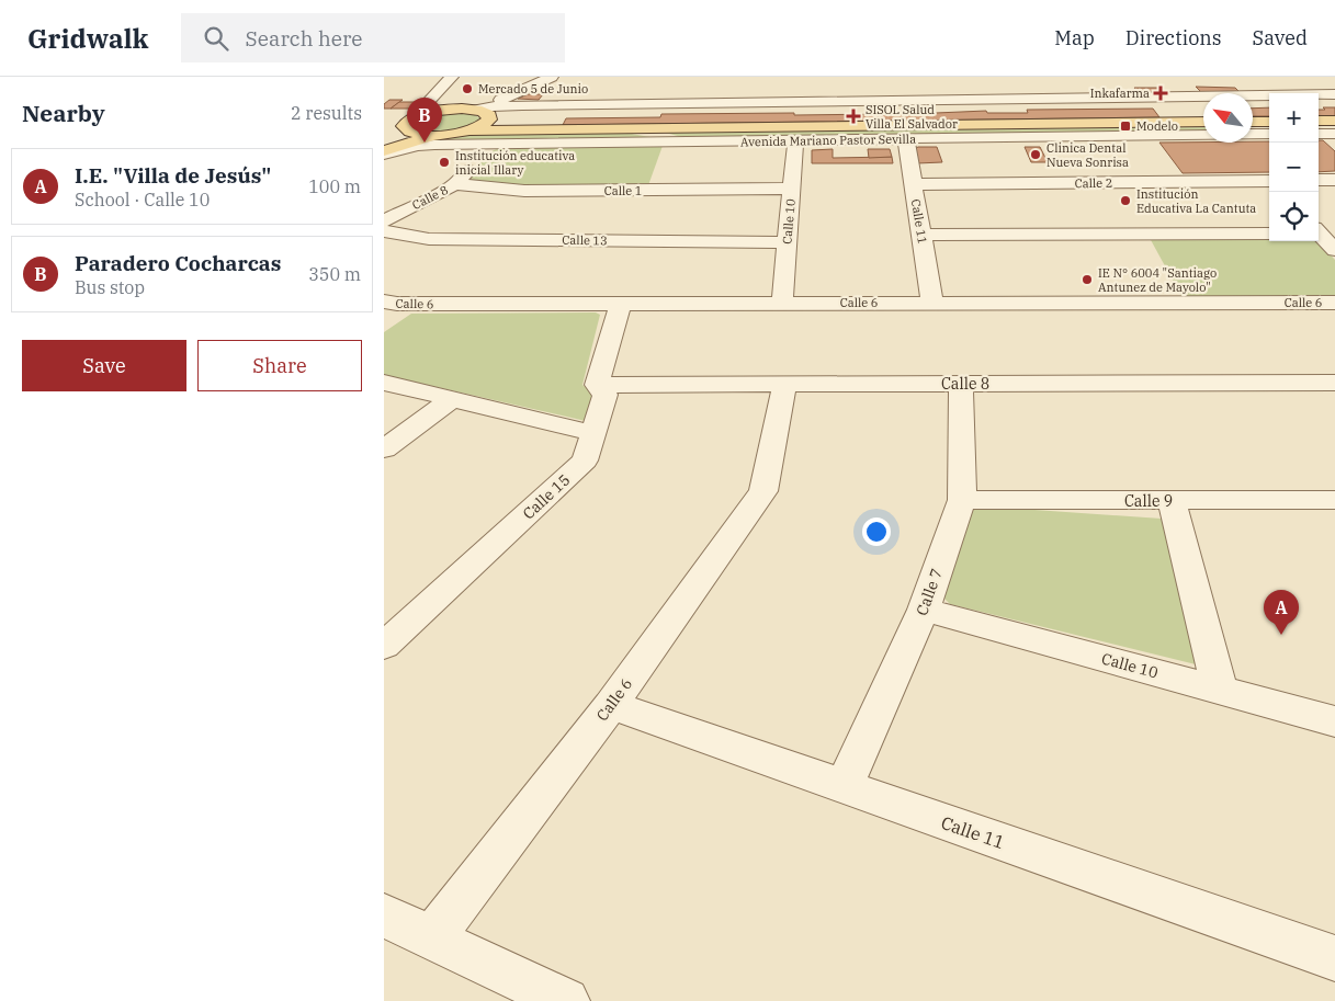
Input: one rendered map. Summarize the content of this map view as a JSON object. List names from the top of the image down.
{
  "streets": {
    "main road": ["Avenida Mariano Pastor Sevilla"],
    "street": [
      "Calle 2",
      "Calle 1",
      "Calle 8",
      "Calle 10",
      "Calle 11",
      "Calle 13",
      "Calle 6",
      "Calle 15",
      "Calle 9",
      "Calle 7"
    ]
  },
  "crossings": [
    ["Avenida Mariano Pastor Sevilla", "Calle 8"],
    ["Avenida Mariano Pastor Sevilla", "Calle 10"],
    ["Avenida Mariano Pastor Sevilla", "Calle 11"],
    ["Calle 2", "Calle 11"],
    ["Calle 1", "Calle 8"],
    ["Calle 1", "Calle 10"],
    ["Calle 8", "Calle 6"],
    ["Calle 8", "Calle 15"],
    ["Calle 8", "Calle 7"],
    ["Calle 10", "Calle 13"],
    ["Calle 10", "Calle 6"],
    ["Calle 10", "Calle 7"],
    ["Calle 11", "Calle 6"],
    ["Calle 11", "Calle 7"],
    ["Calle 6", "Calle 15"],
    ["Calle 9", "Calle 7"]
  ],
  "places": {
    "other": [
      "Mercado 5 de Junio",
      "Clinica Dental Nueva Sonrisa",
      "Institución educativa inicial Illary",
      "Institución Educativa La Cantuta",
      "IE N° 6004 \"Santiago Antunez de Mayolo\""
    ],
    "health": ["Inkafarma", "SISOL Salud Villa El Salvador"],
    "transit": ["Modelo"]
  },
  "north": "top left",
  "page": {
    "header": "Gridwalk",
    "search": "Search here",
    "nav": ["Map", "Directions", "Saved"],
    "heading": ["Nearby", "2 results"],
    "map_buttons": ["+", "−"],
    "pins": ["B", "A"],
    "list": [
      {
        "mark": "A",
        "name": "I.E. \"Villa de Jesús\"",
        "note": "School · Calle 10",
        "value": "100 m"
      },
      {
        "mark": "B",
        "name": "Paradero Cocharcas",
        "note": "Bus stop",
        "value": "350 m"
      }
    ],
    "buttons": ["Save", "Share"]
  }
}
